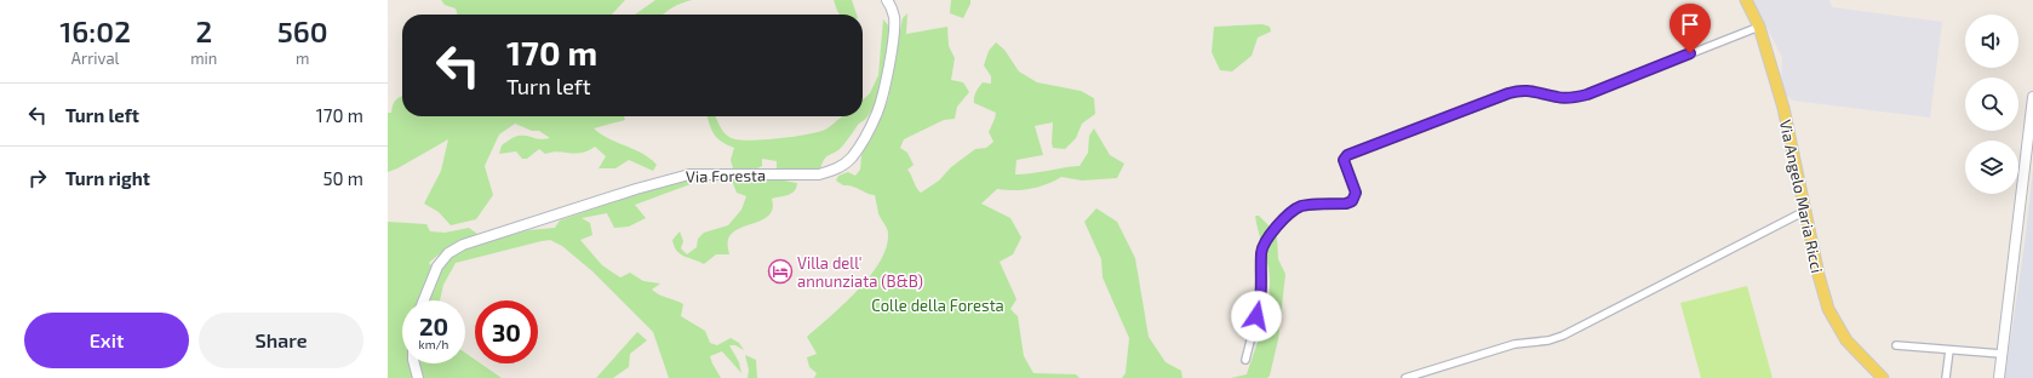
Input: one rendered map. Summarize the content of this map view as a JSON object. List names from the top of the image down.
{
  "streets": {
    "main road": ["Via Foresta", "Via Angelo Maria Ricci"]
  },
  "parks": ["Colle della Foresta"],
  "places": {
    "hotel": ["Villa dell' annunziata (B&B)"]
  },
  "page": {
    "eta": [
      "16:02",
      "Arrival",
      "2",
      "min",
      "560",
      "m"
    ],
    "turn": ["170 m", "Turn left"],
    "list": [
      {
        "name": "Turn left",
        "value": "170 m"
      },
      {
        "name": "Turn right",
        "value": "50 m"
      }
    ],
    "speed": "20 km/h",
    "limit": "30",
    "buttons": ["Exit", "Share"]
  }
}
